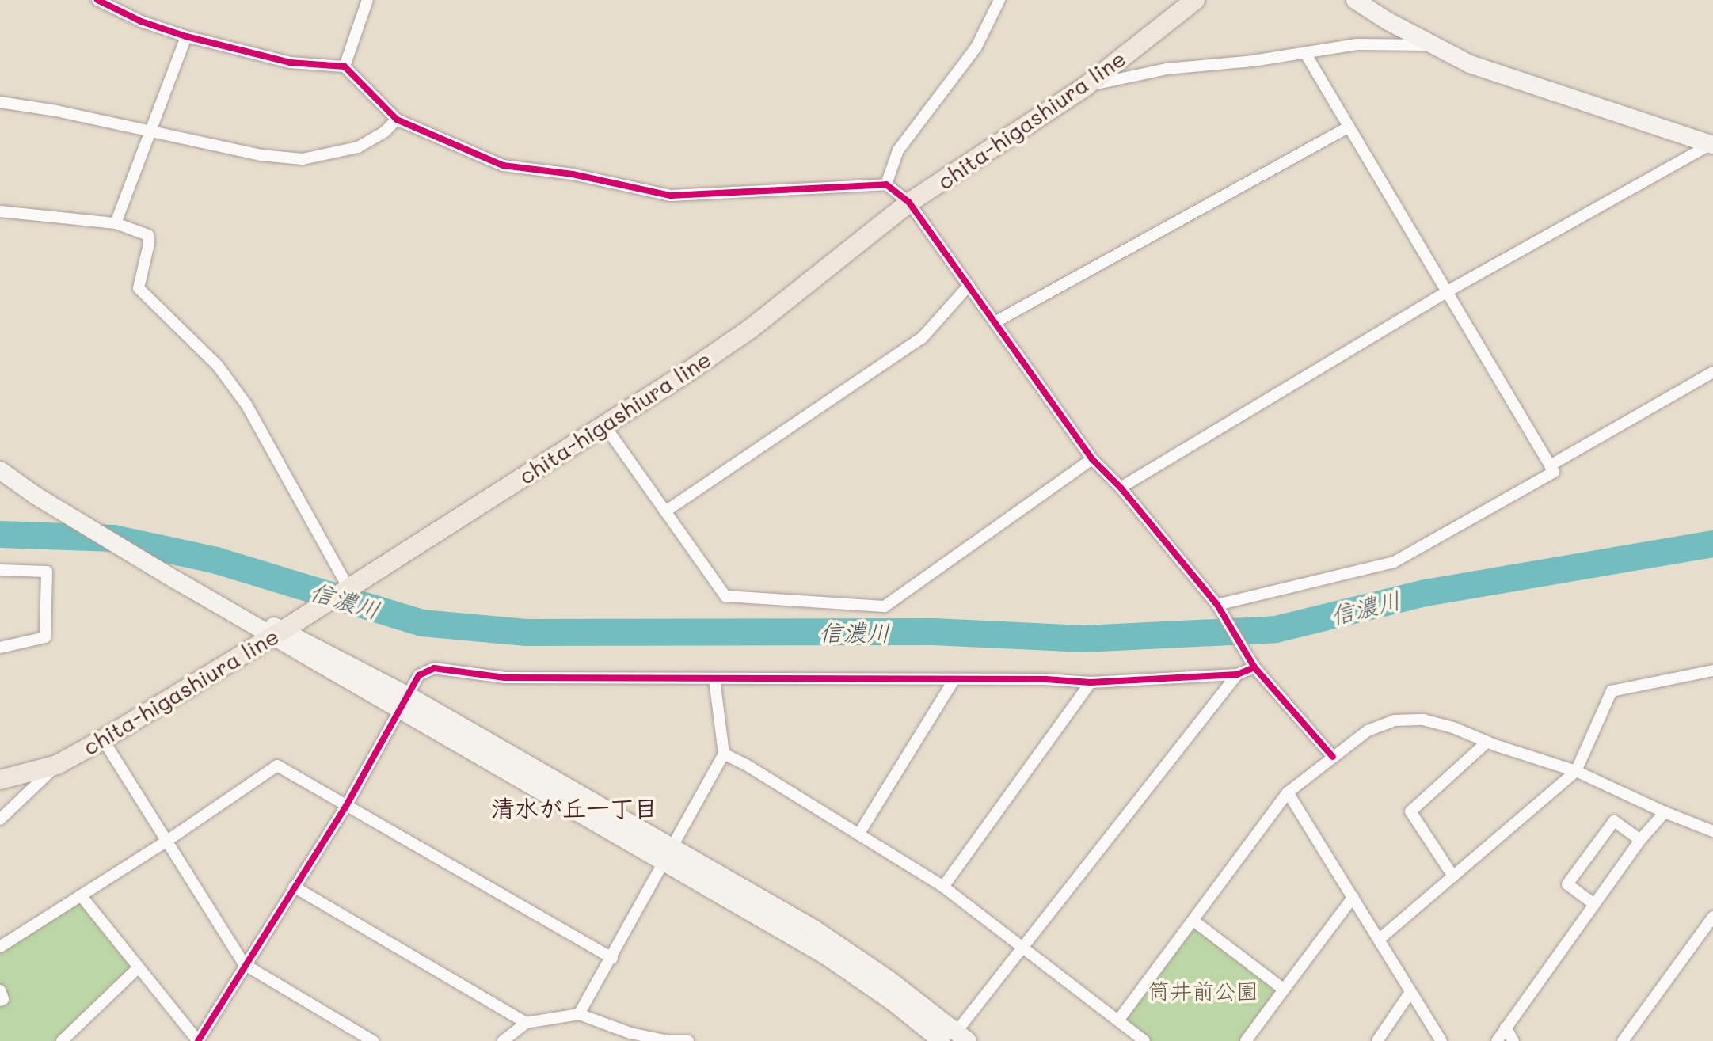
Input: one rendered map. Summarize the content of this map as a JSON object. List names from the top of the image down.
{
  "streets": {
    "main road": ["chita-higashiura line"]
  },
  "districts": ["清水が丘一丁目"],
  "water": ["信濃川"],
  "parks": ["筒井前公園"]
}
